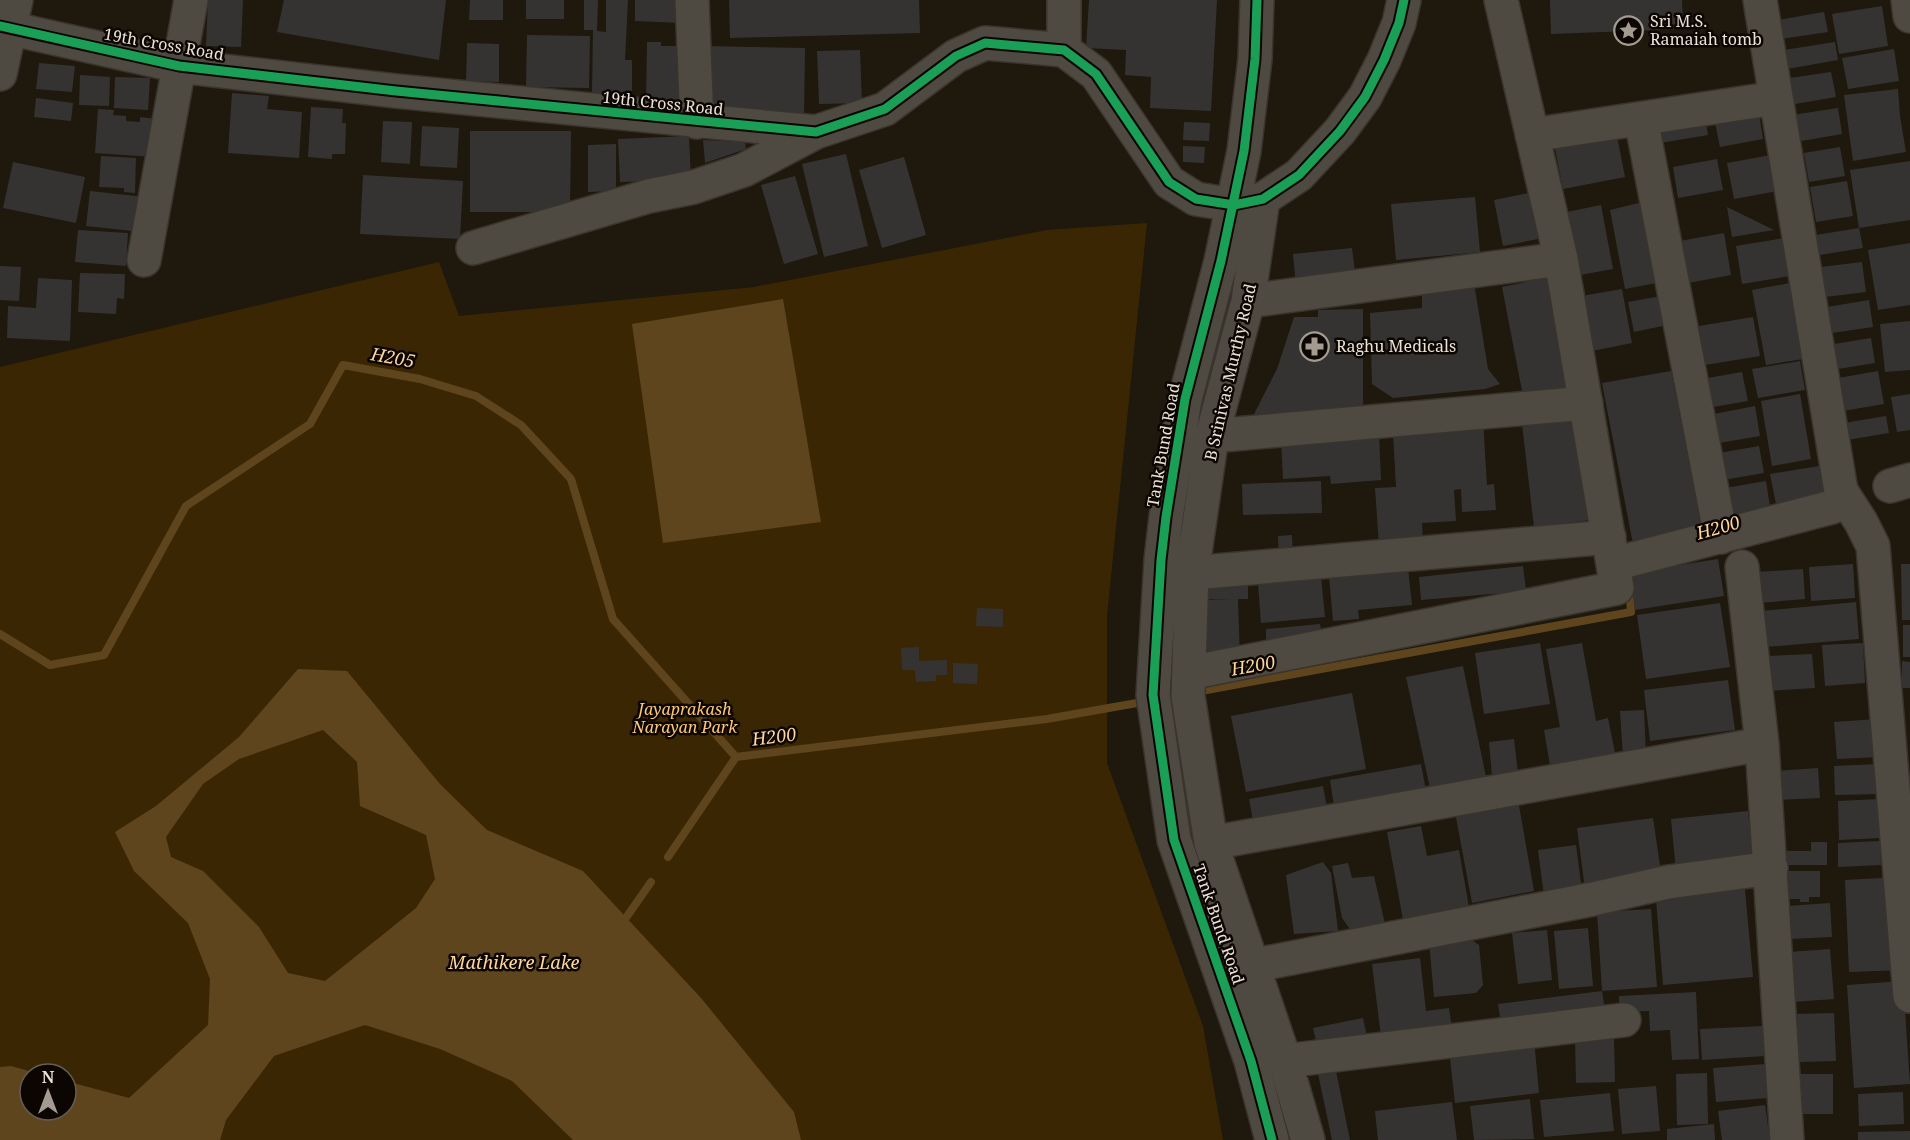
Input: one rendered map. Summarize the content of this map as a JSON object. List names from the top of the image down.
{
  "streets": {
    "street": ["19th Cross Road", "B Srinivas Murthy Road", "Tank Bund Road"]
  },
  "crossings": [
    ["B Srinivas Murthy Road", "Tank Bund Road"]
  ],
  "water": ["H205", "H200", "Mathikere Lake"],
  "parks": ["Jayaprakash Narayan Park"],
  "places": {
    "place": ["Sri M.S. Ramaiah tomb"],
    "pharmacy": ["Raghu Medicals"]
  },
  "north": "top"
}
